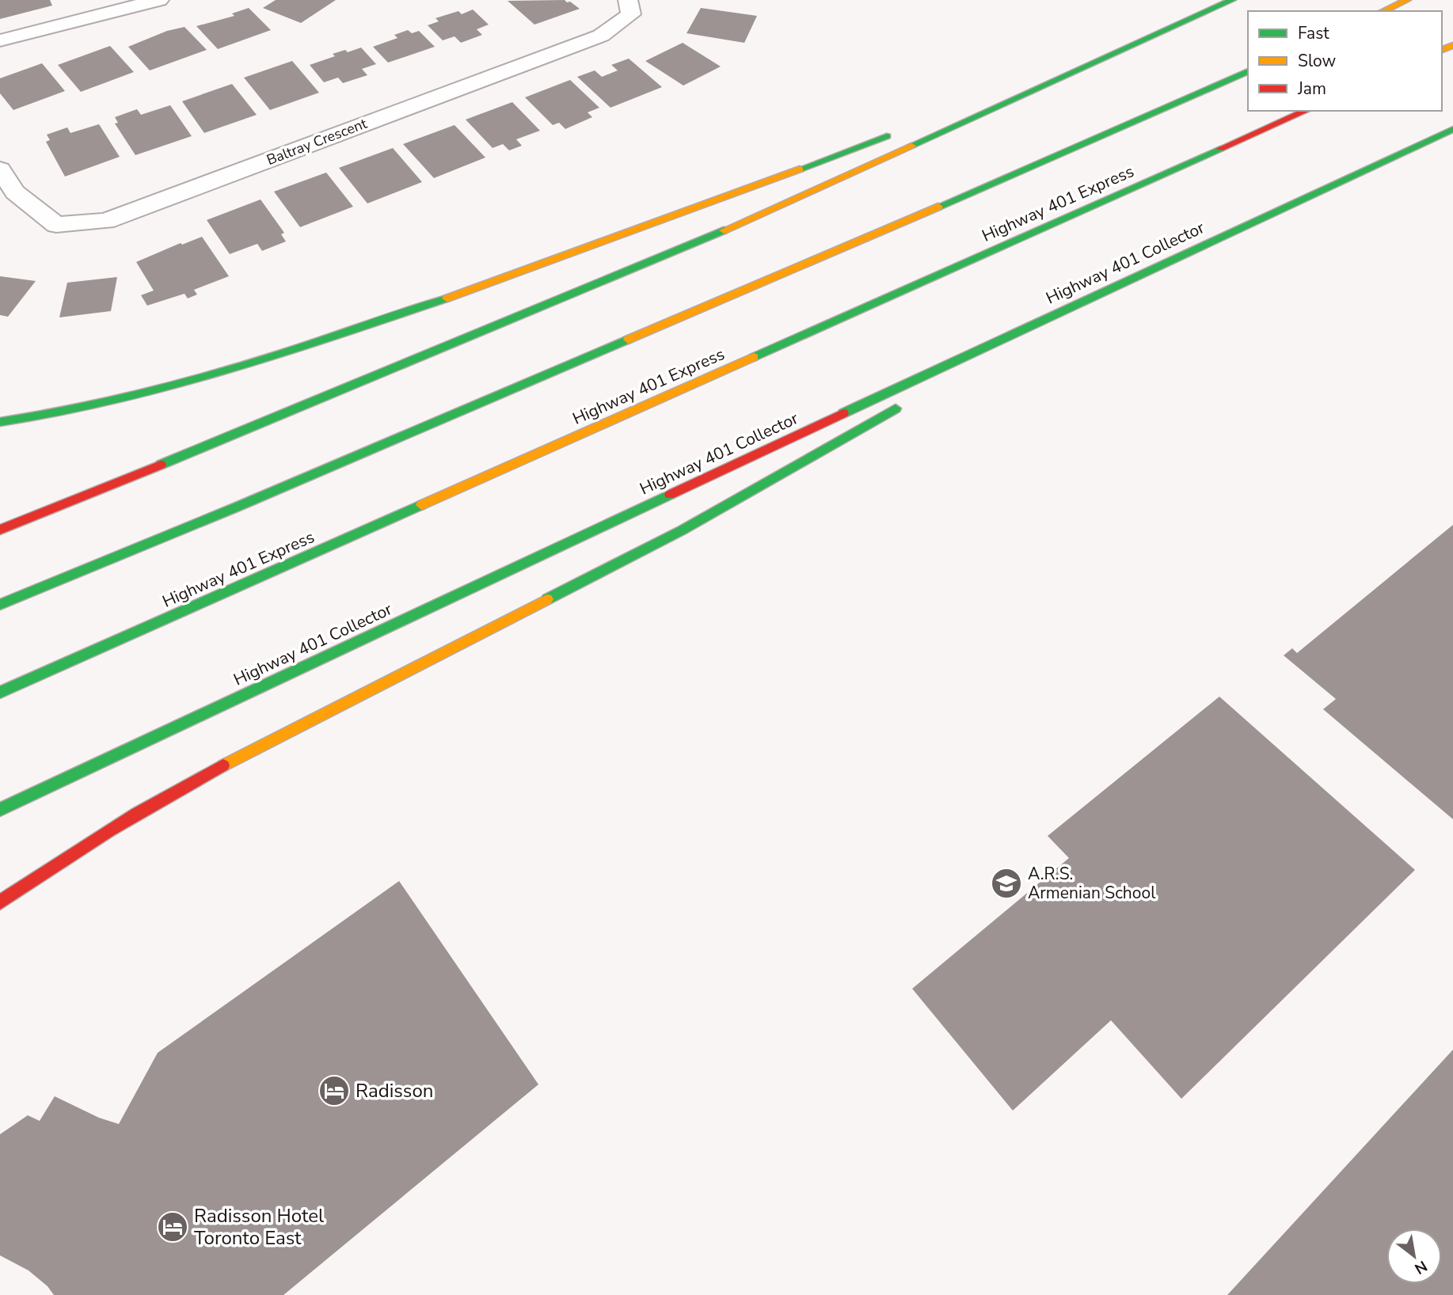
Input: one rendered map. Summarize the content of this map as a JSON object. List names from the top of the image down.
{
  "streets": {
    "highway": ["Highway 401 Express", "Highway 401 Collector"],
    "street": ["Baltray Crescent"]
  },
  "places": {
    "school or university": ["A.R.S. Armenian School"],
    "hotel": ["Radisson", "Radisson Hotel Toronto East"]
  },
  "legend": ["Fast", "Slow", "Jam"],
  "north": "bottom right"
}
